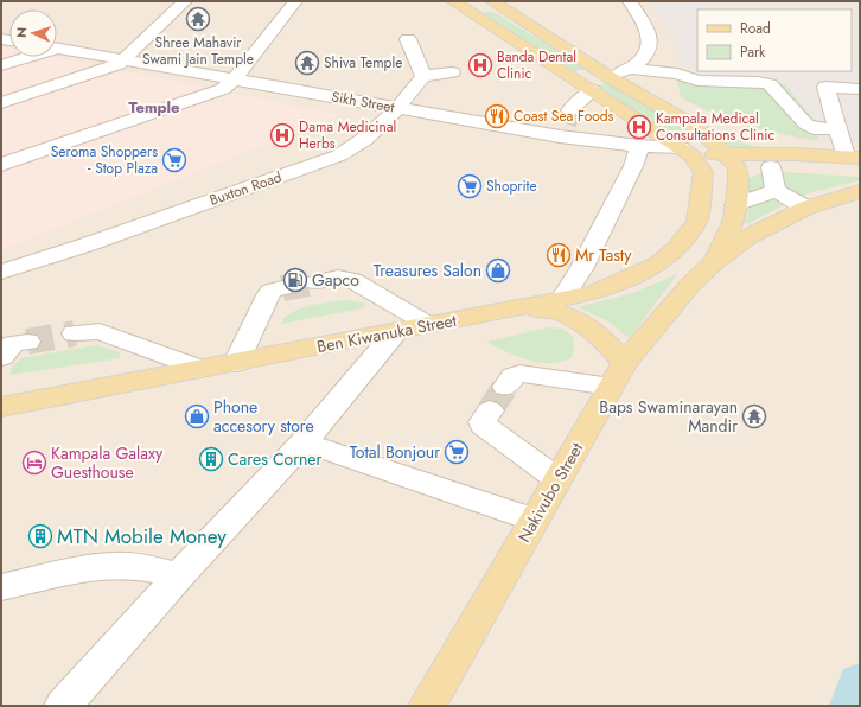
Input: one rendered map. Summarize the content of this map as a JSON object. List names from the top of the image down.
{
  "streets": {
    "main road": ["Ben Kiwanuka Street", "Nakivubo Street"],
    "street": ["Sikh Street", "Buxton Road"]
  },
  "crossings": [
    ["Sikh Street", "Buxton Road"],
    ["Sikh Street", "Ben Kiwanuka Street"]
  ],
  "districts": ["Temple"],
  "places": {
    "temple": ["Shree Mahavir Swami Jain Temple", "Shiva Temple", "Baps Swaminarayan Mandir"],
    "hospital": ["Banda Dental Clinic", "Kampala Medical Consultations Clinic", "Dama Medicinal Herbs"],
    "restaurant": ["Coast Sea Foods", "Mr Tasty"],
    "supermarket": ["Seroma Shoppers - Stop Plaza", "Shoprite", "Total Bonjour"],
    "shop": ["Treasures Salon", "Phone accesory store"],
    "fuel station": ["Gapco"],
    "building": ["Cares Corner", "MTN Mobile Money"],
    "hotel": ["Kampala Galaxy Guesthouse"]
  },
  "legend": ["Road", "Park"],
  "north": "left"
}
